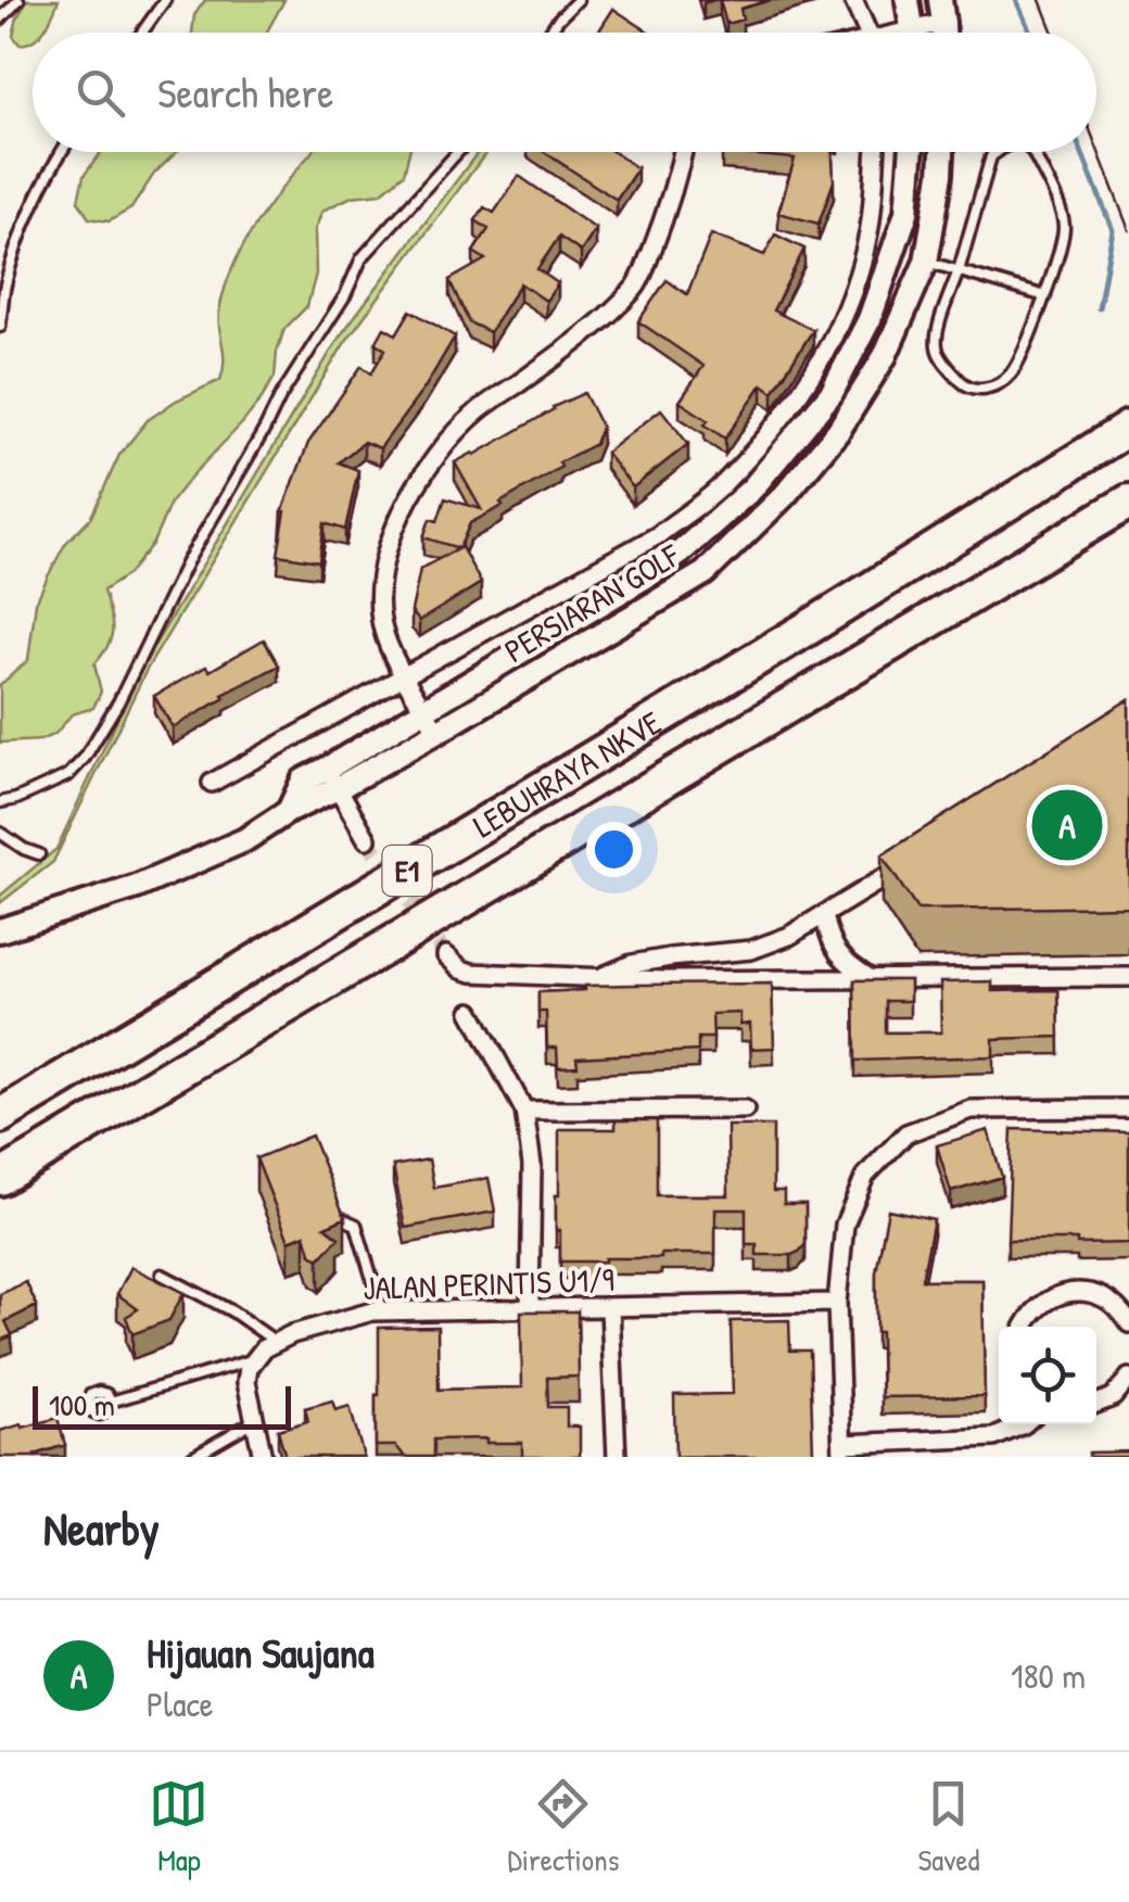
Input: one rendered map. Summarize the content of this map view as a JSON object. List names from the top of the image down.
{
  "streets": {
    "highway": ["LEBUHRAYA NKVE", "E1"],
    "street": ["PERSIARAN GOLF", "JALAN PERINTIS U1/9"]
  },
  "scale_bar": "100 m",
  "page": {
    "search": "Search here",
    "pins": "A",
    "scale": "100 m",
    "heading": "Nearby",
    "list": [
      {
        "mark": "A",
        "name": "Hijauan Saujana",
        "note": "Place",
        "value": "180 m"
      }
    ],
    "nav": ["Map", "Directions", "Saved"]
  }
}
